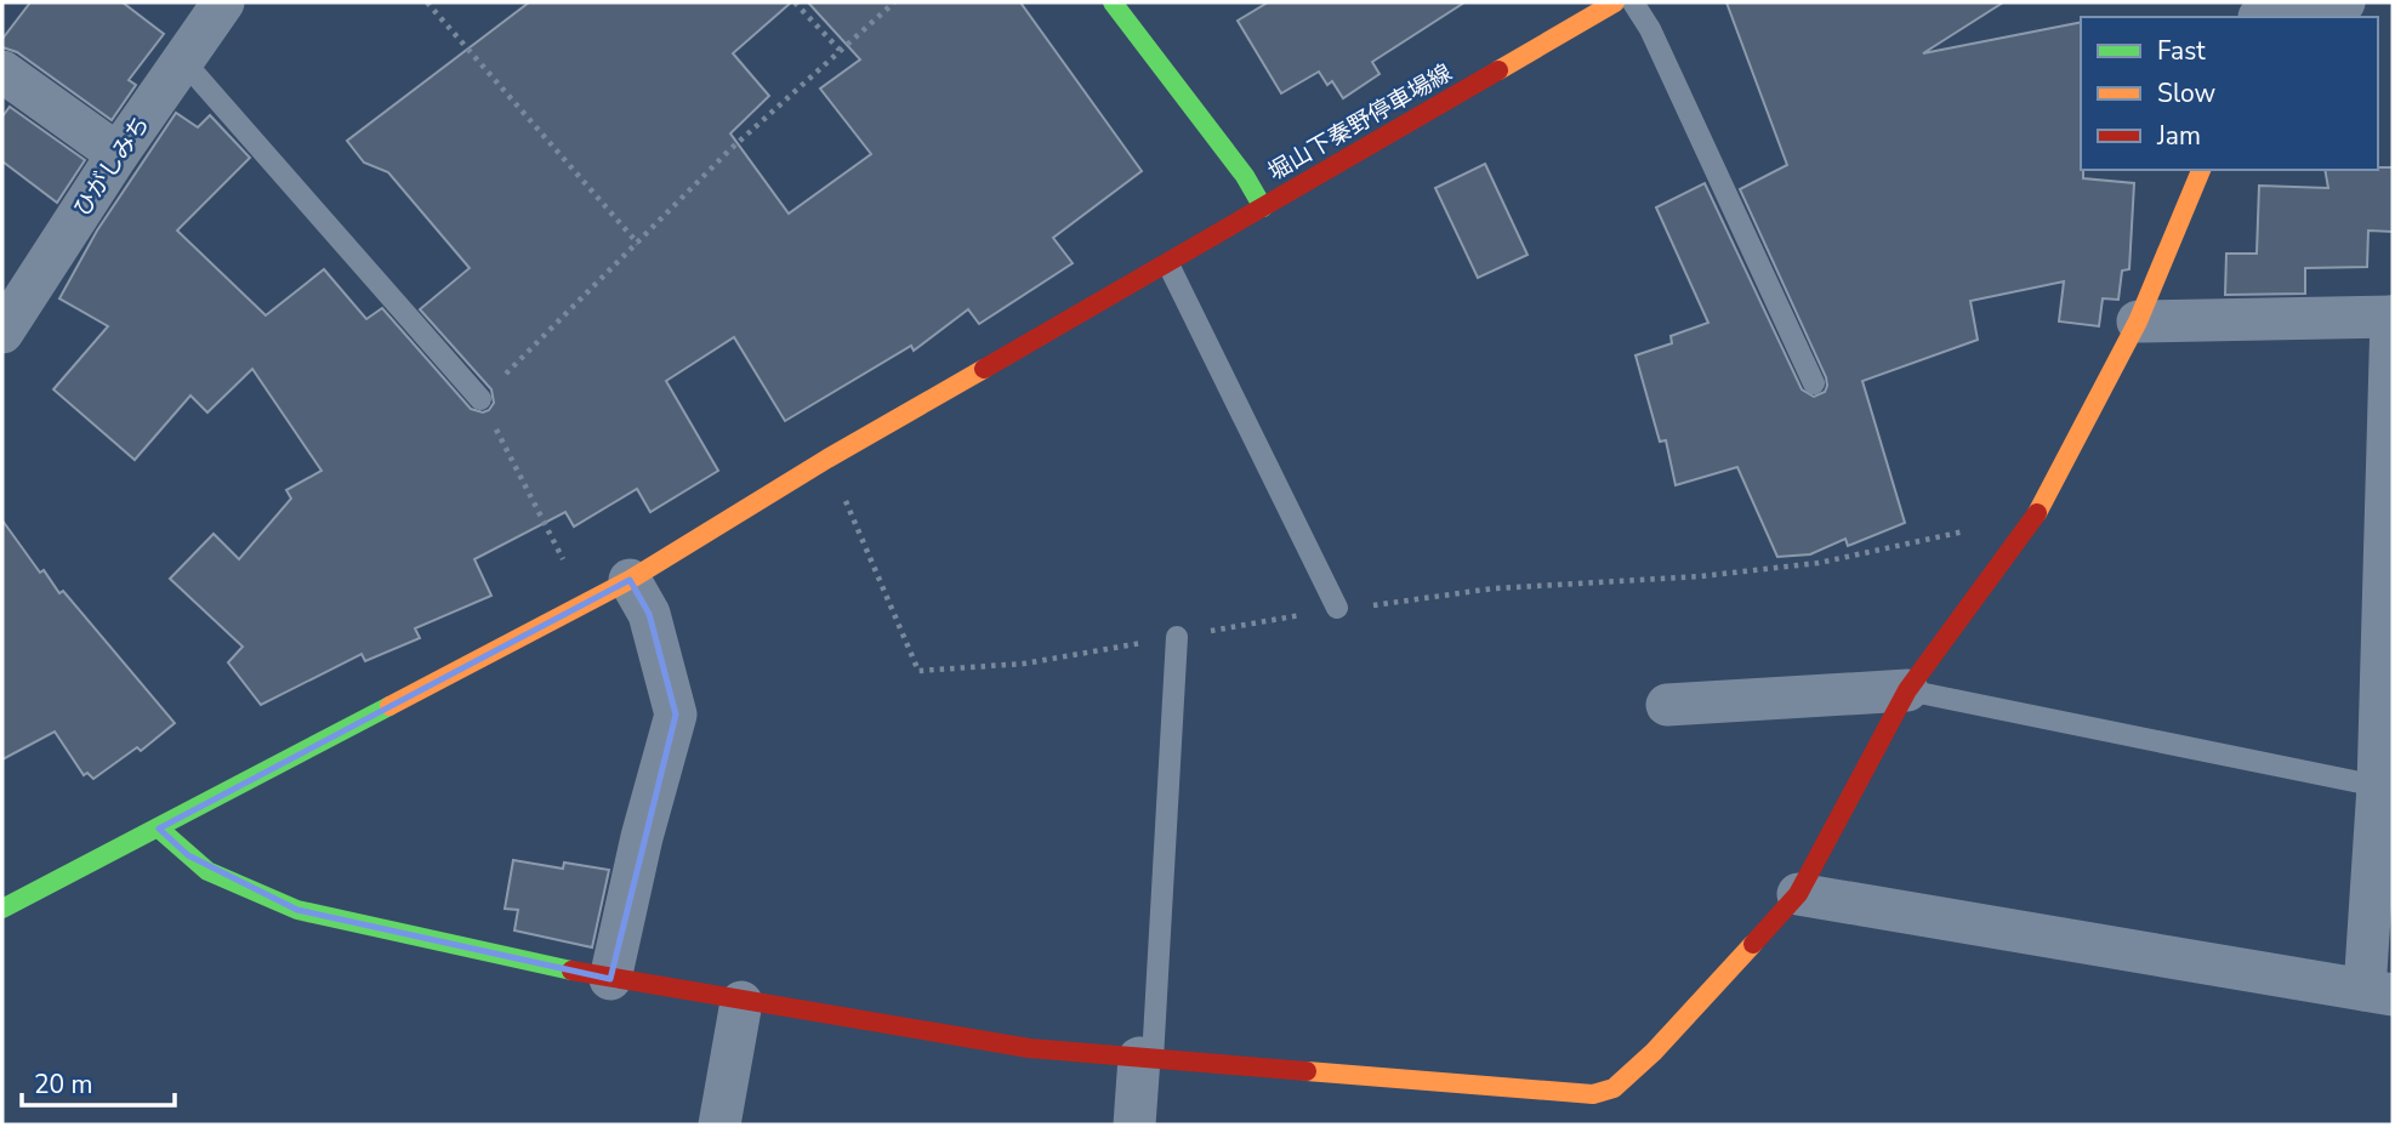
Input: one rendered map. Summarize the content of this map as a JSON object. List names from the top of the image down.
{
  "streets": {
    "street": ["堀山下秦野停車場線", "ひがしみち"]
  },
  "legend": ["Fast", "Slow", "Jam"],
  "scale_bar": "20 m"
}
